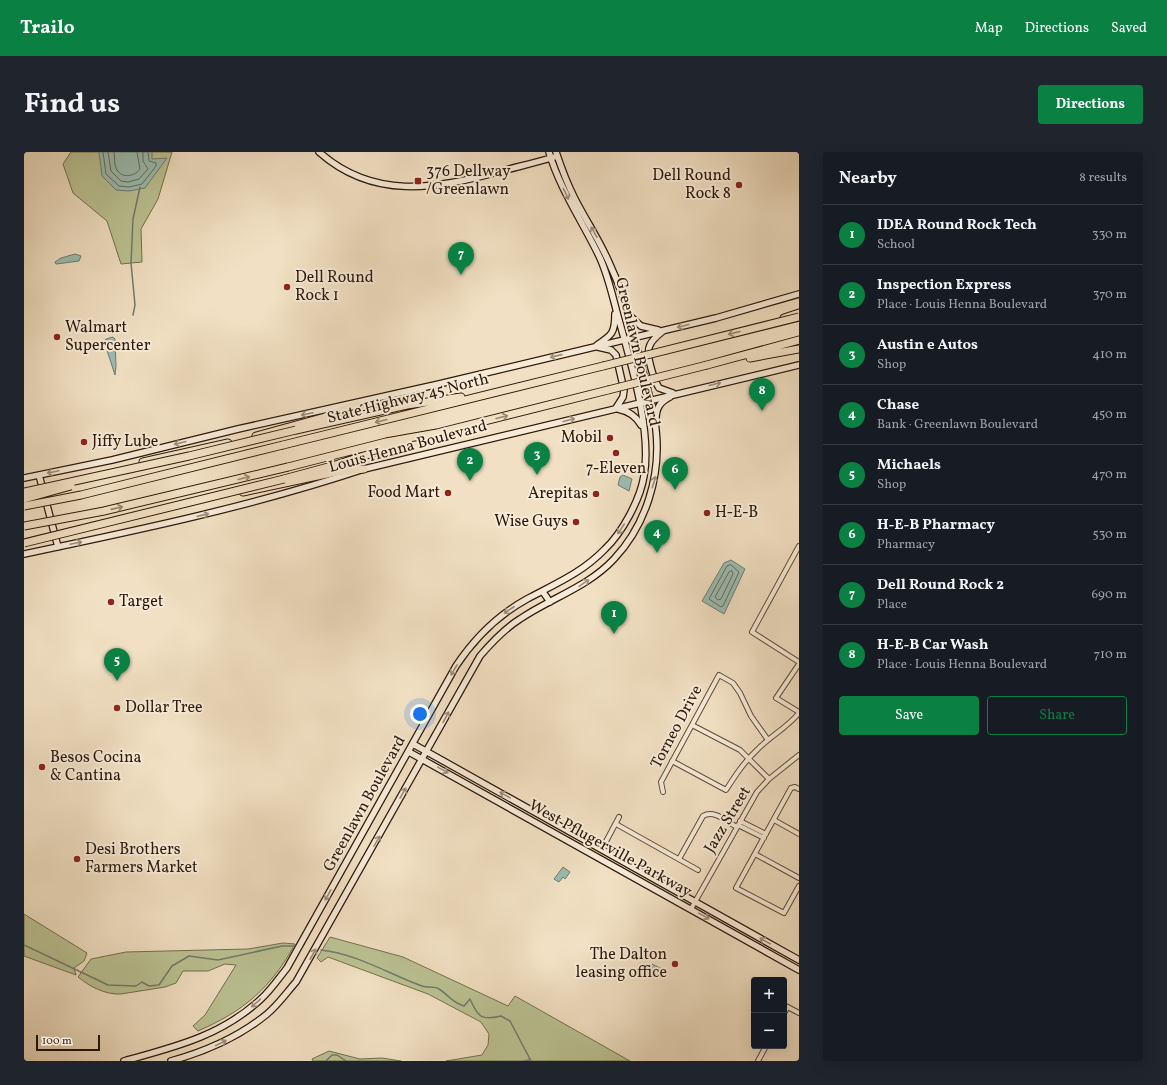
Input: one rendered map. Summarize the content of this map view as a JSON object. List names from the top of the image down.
{
  "streets": {
    "highway": ["State Highway 45 North"],
    "main road": ["Greenlawn Boulevard", "Louis Henna Boulevard", "West Pflugerville Parkway"],
    "street": ["Torneo Drive", "Jazz Street"]
  },
  "crossings": [
    ["Greenlawn Boulevard", "Louis Henna Boulevard"],
    ["Greenlawn Boulevard", "West Pflugerville Parkway"],
    ["Jazz Street", "West Pflugerville Parkway"]
  ],
  "one_way": ["Louis Henna Boulevard"],
  "places": {
    "transit": ["376 Dellway /Greenlawn"],
    "other": [
      "Dell Round Rock 8",
      "Dell Round Rock 1",
      "Walmart Supercenter",
      "Mobil",
      "Jiffy Lube",
      "7-Eleven",
      "Food Mart",
      "Arepitas",
      "H-E-B",
      "Wise Guys",
      "Target",
      "Dollar Tree",
      "Besos Cocina & Cantina",
      "Desi Brothers Farmers Market",
      "The Dalton leasing office"
    ]
  },
  "scale_bar": "100 m",
  "page": {
    "header": "Trailo",
    "nav": ["Map", "Directions", "Saved"],
    "title": "Find us",
    "buttons": [
      "Directions",
      ["Save", "Share"]
    ],
    "heading": ["Nearby", "8 results"],
    "list": [
      {
        "mark": "1",
        "name": "IDEA Round Rock Tech",
        "note": "School",
        "value": "330 m"
      },
      {
        "mark": "2",
        "name": "Inspection Express",
        "note": "Place · Louis Henna Boulevard",
        "value": "370 m"
      },
      {
        "mark": "3",
        "name": "Austin e Autos",
        "note": "Shop",
        "value": "410 m"
      },
      {
        "mark": "4",
        "name": "Chase",
        "note": "Bank · Greenlawn Boulevard",
        "value": "450 m"
      },
      {
        "mark": "5",
        "name": "Michaels",
        "note": "Shop",
        "value": "470 m"
      },
      {
        "mark": "6",
        "name": "H-E-B Pharmacy",
        "note": "Pharmacy",
        "value": "530 m"
      },
      {
        "mark": "7",
        "name": "Dell Round Rock 2",
        "note": "Place",
        "value": "690 m"
      },
      {
        "mark": "8",
        "name": "H-E-B Car Wash",
        "note": "Place · Louis Henna Boulevard",
        "value": "710 m"
      }
    ],
    "pins": [
      "7",
      "8",
      "3",
      "2",
      "6",
      "4",
      "1",
      "5"
    ],
    "map_buttons": ["+", "−"],
    "scale": "100 m"
  }
}
